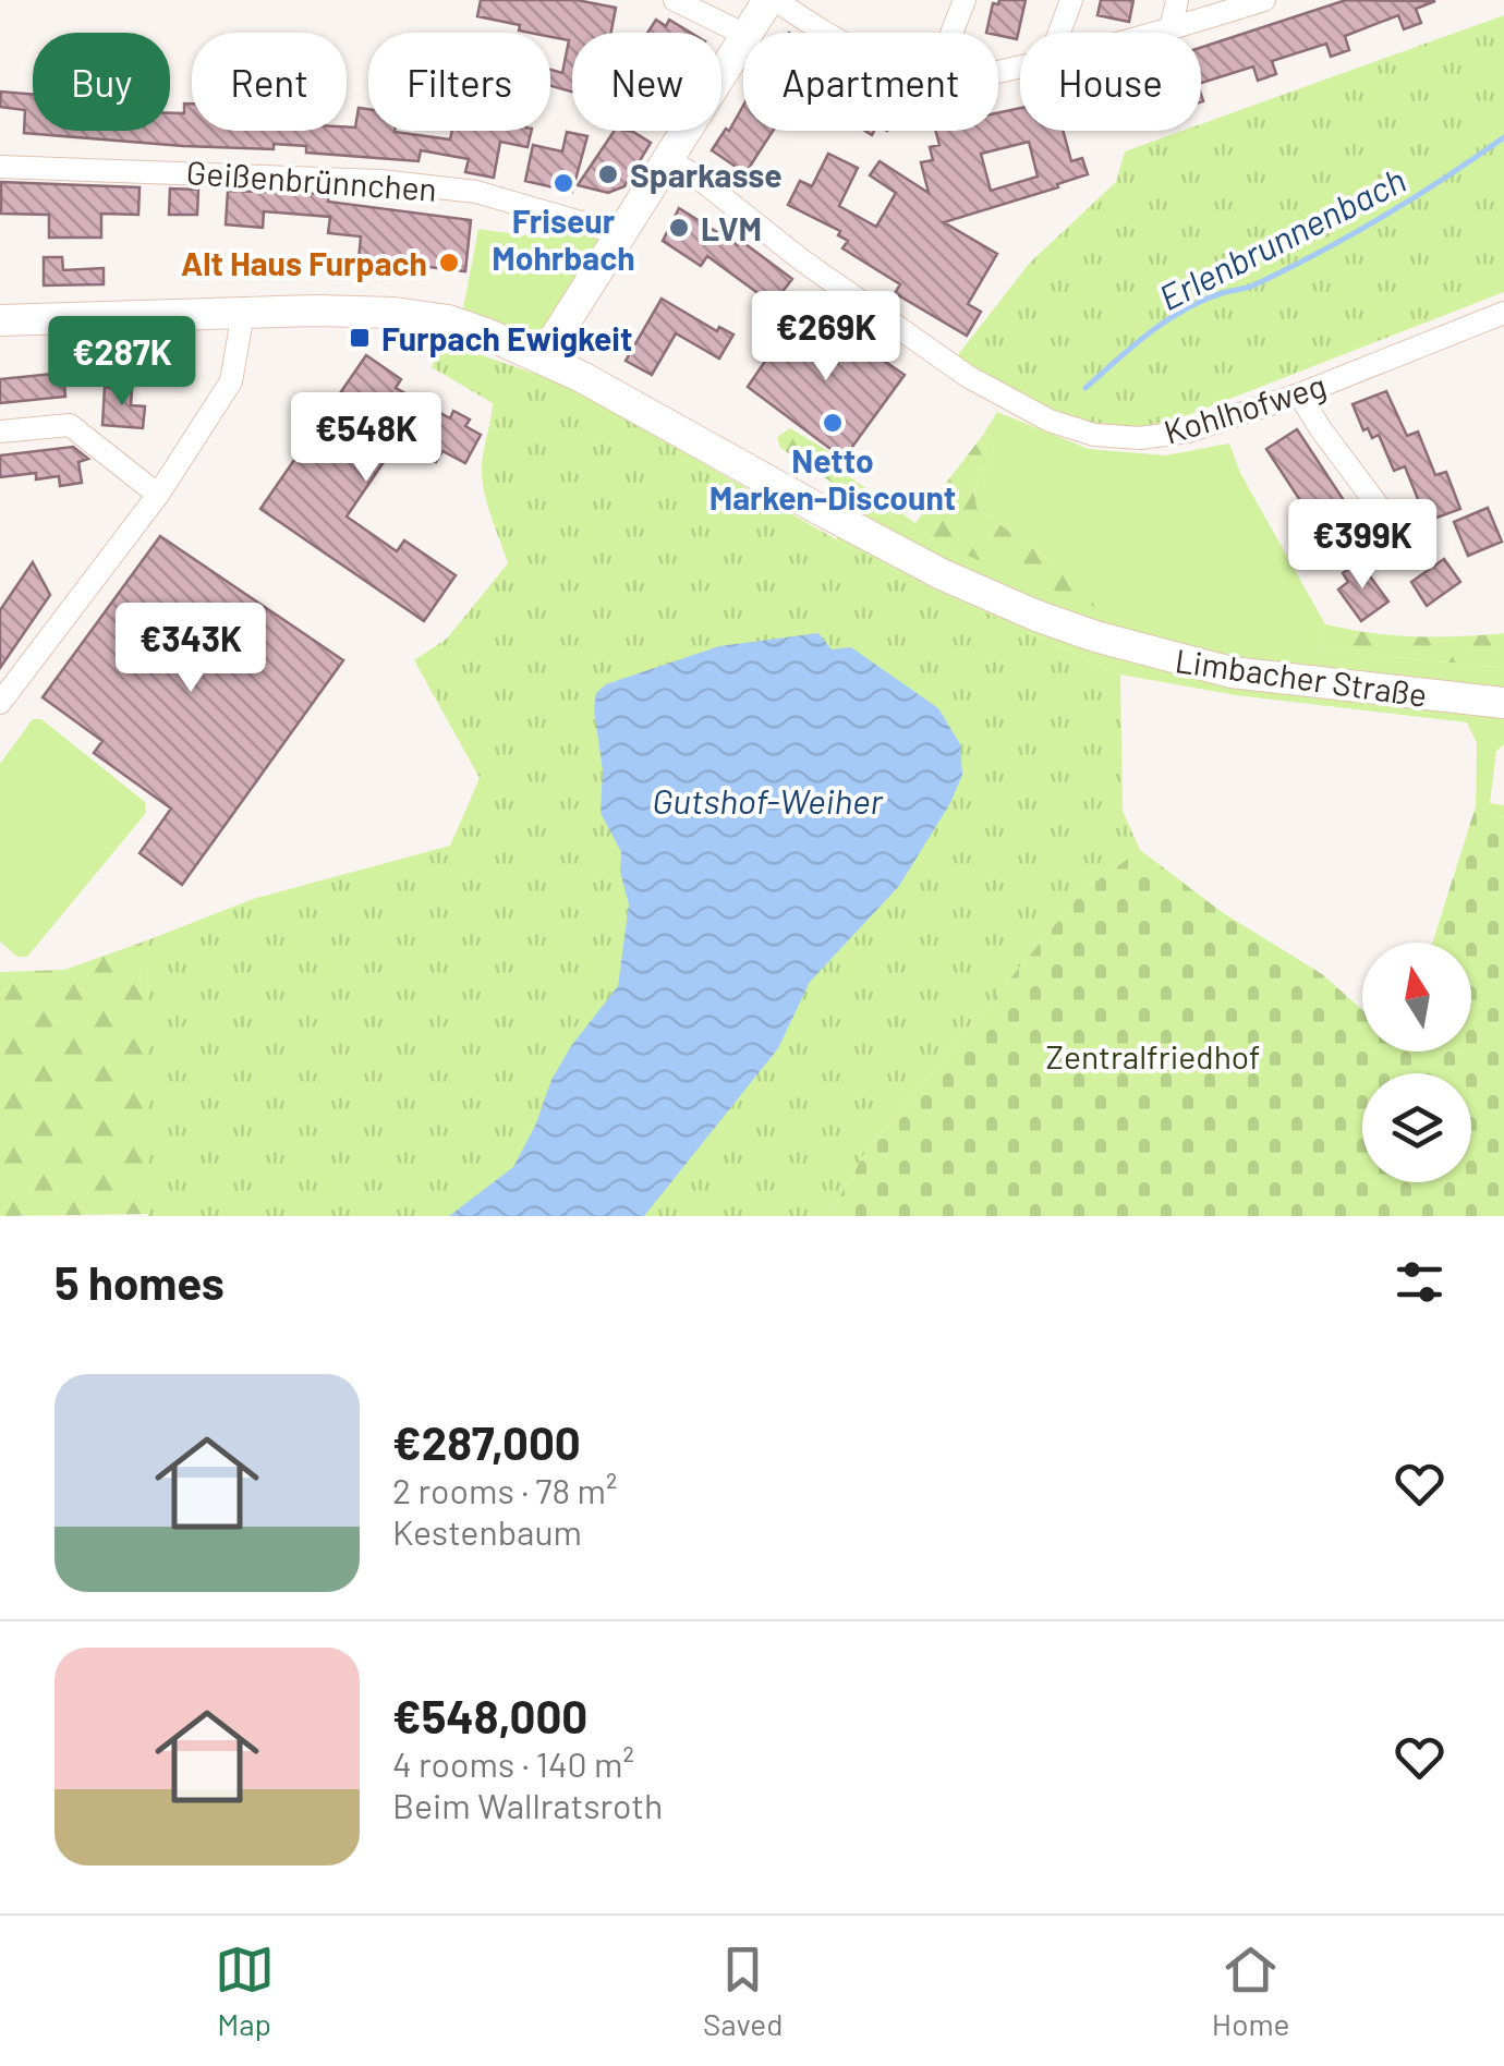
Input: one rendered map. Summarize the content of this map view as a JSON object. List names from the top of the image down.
{
  "streets": {
    "main road": ["Limbacher Straße"],
    "street": ["Geißenbrünnchen", "Kohlhofweg"]
  },
  "water": ["Erlenbrunnenbach", "Gutshof-Weiher"],
  "parks": ["Zentralfriedhof"],
  "places": {
    "other": [
      "Sparkasse",
      "Friseur Mohrbach",
      "LVM",
      "Alt Haus Furpach",
      "Netto Marken-Discount"
    ],
    "transit": ["Furpach Ewigkeit"]
  },
  "north": "top",
  "page": {
    "chip": [
      "Buy",
      "Rent",
      "Filters",
      "New",
      "Apartment",
      "House"
    ],
    "price": [
      "€269K",
      "€287K",
      "€548K",
      "€399K",
      "€343K"
    ],
    "heading": "5 homes",
    "list": [
      {
        "name": "€287,000",
        "note": "2 rooms · 78 m² · Kestenbaum"
      },
      {
        "name": "€548,000",
        "note": "4 rooms · 140 m² · Beim Wallratsroth"
      }
    ],
    "tabs": ["Map", "Saved", "Home"]
  }
}
